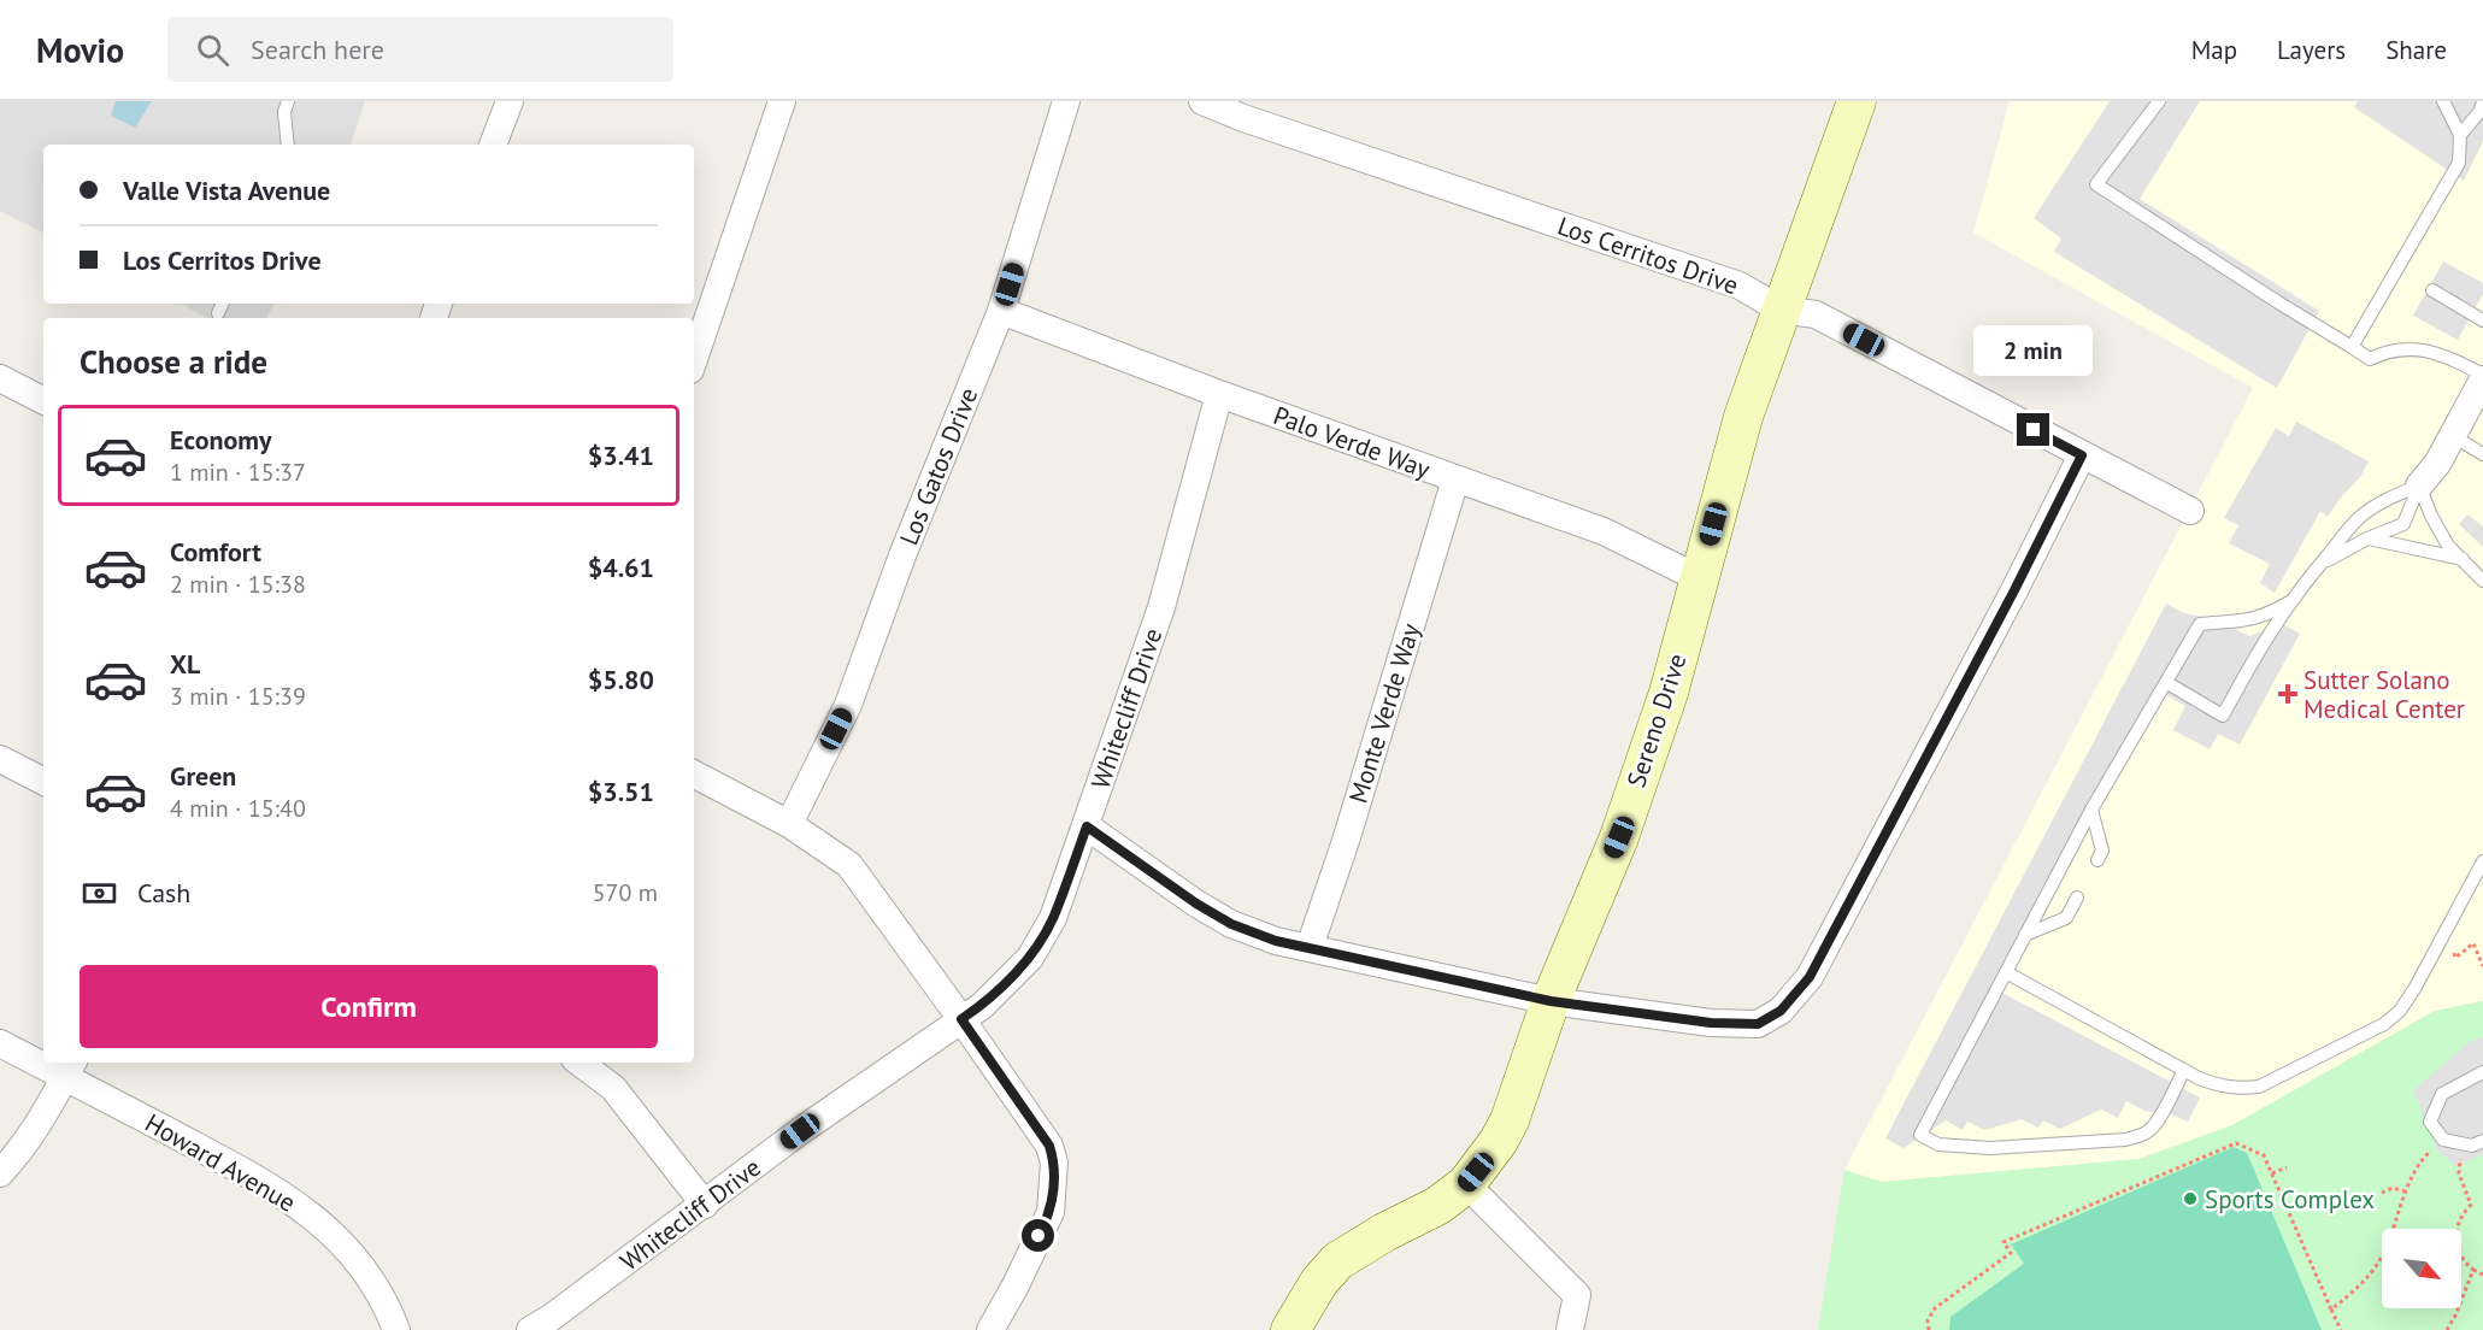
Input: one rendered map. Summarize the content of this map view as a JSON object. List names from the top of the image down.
{
  "streets": {
    "street": [
      "Los Cerritos Drive",
      "Palo Verde Way",
      "Los Gatos Drive",
      "Whitecliff Drive",
      "Monte Verde Way",
      "Sereno Drive",
      "Howard Avenue"
    ]
  },
  "crossings": [
    ["Los Cerritos Drive", "Sereno Drive"],
    ["Palo Verde Way", "Los Gatos Drive"],
    ["Palo Verde Way", "Whitecliff Drive"],
    ["Palo Verde Way", "Monte Verde Way"],
    ["Palo Verde Way", "Sereno Drive"]
  ],
  "places": {
    "health": ["Sutter Solano Medical Center"],
    "other": ["Sports Complex"]
  },
  "north": "bottom right",
  "page": {
    "header": "Movio",
    "search": "Search here",
    "nav": ["Map", "Layers", "Share"],
    "banner": ["Valle Vista Avenue", "Los Cerritos Drive"],
    "heading": "Choose a ride",
    "bubble": "2 min",
    "list": [
      {
        "name": "Economy",
        "note": "1 min · 15:37",
        "value": "$3.41"
      },
      {
        "name": "Comfort",
        "note": "2 min · 15:38",
        "value": "$4.61"
      },
      {
        "name": "XL",
        "note": "3 min · 15:39",
        "value": "$5.80"
      },
      {
        "name": "Green",
        "note": "4 min · 15:40",
        "value": "$3.51"
      }
    ],
    "pay": ["Cash", "570 m"],
    "buttons": "Confirm"
  }
}
